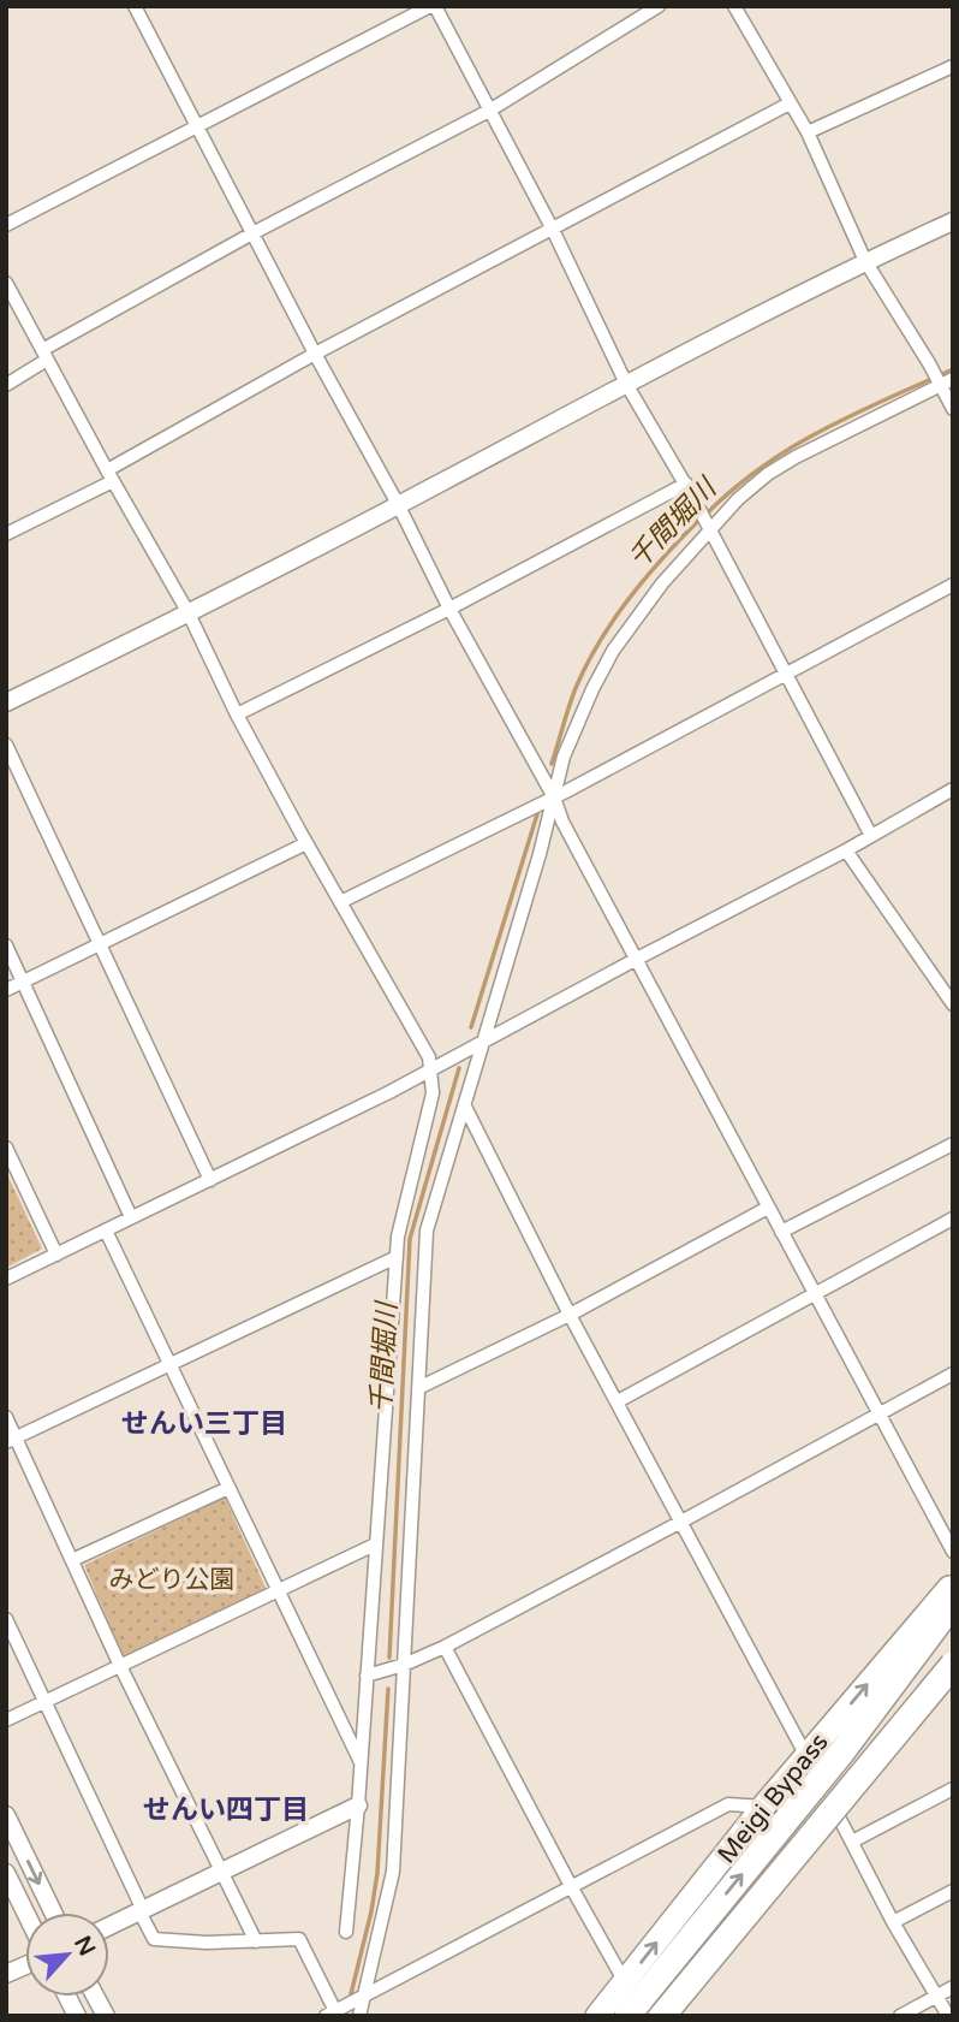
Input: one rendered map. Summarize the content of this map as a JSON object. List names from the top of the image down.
{
  "streets": {
    "highway": ["Meigi Bypass"]
  },
  "districts": ["せんい三丁目", "せんい四丁目"],
  "water": ["千間堀川"],
  "parks": ["みどり公園"],
  "north": "top right"
}
